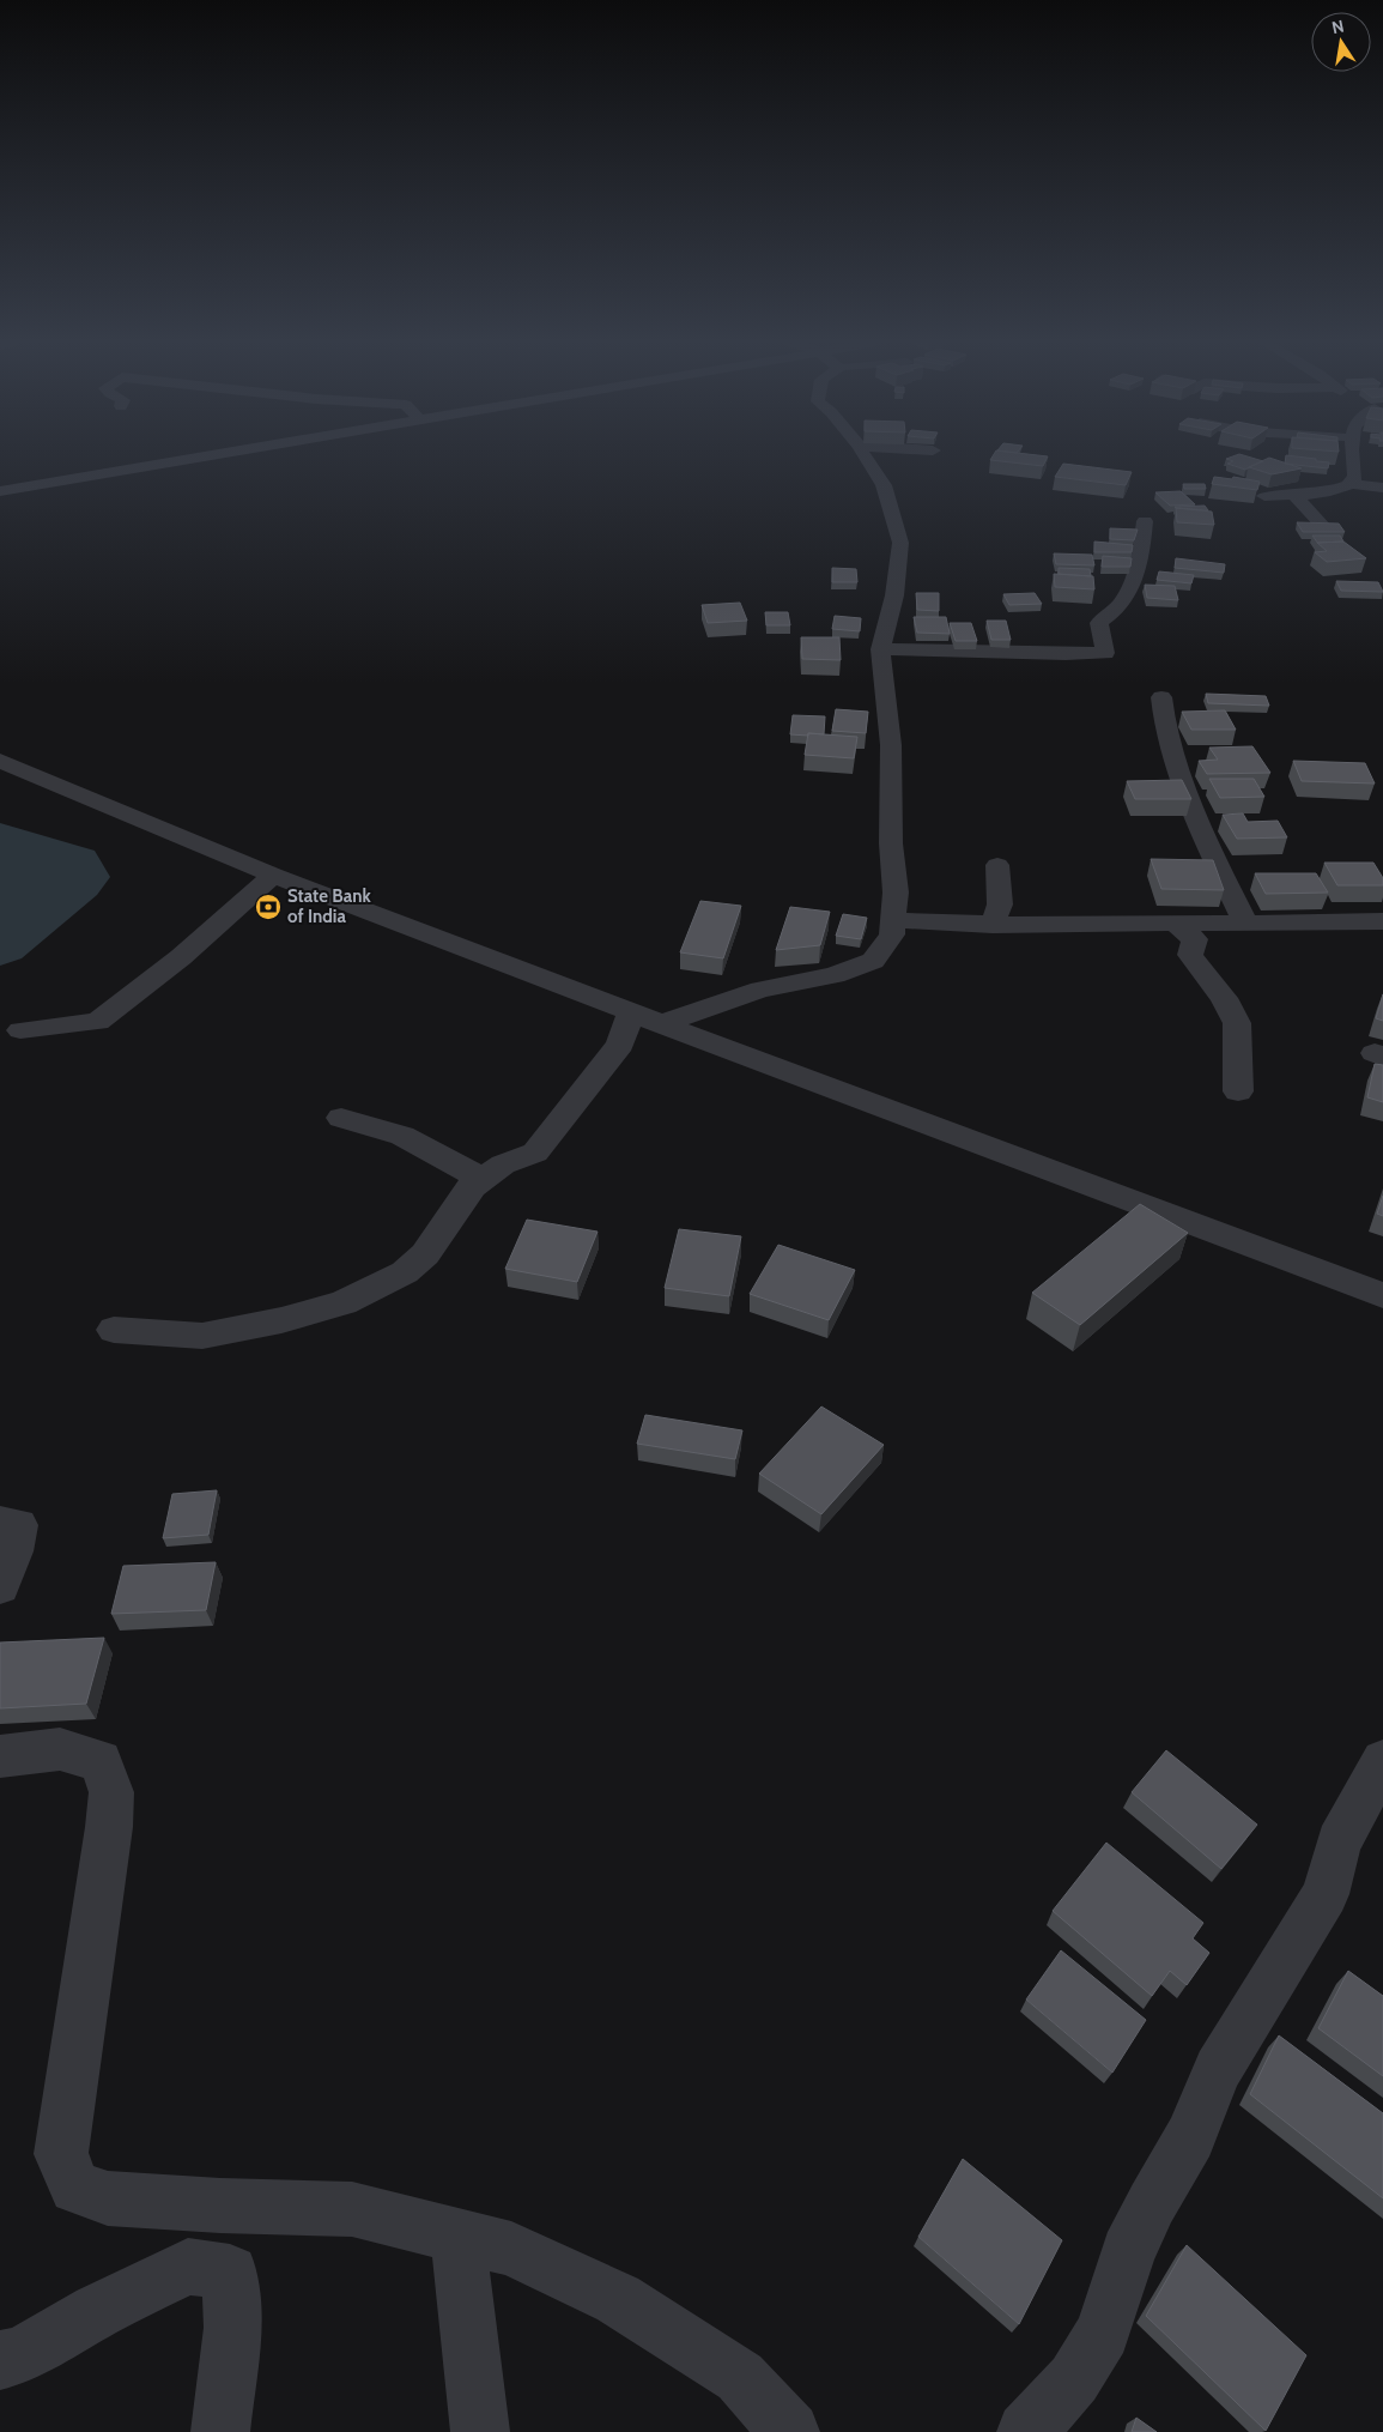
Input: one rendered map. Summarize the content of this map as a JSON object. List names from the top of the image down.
{
  "places": {
    "bank": ["State Bank of India"]
  },
  "north": "top"
}
